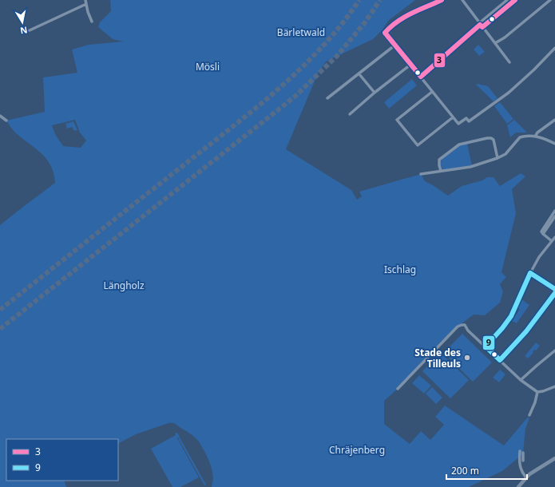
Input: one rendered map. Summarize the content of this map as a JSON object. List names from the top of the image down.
{
  "parks": [
    "Bärletwald",
    "Mösli",
    "Ischlag",
    "Längholz",
    "Chräjenberg"
  ],
  "places": ["Stade des Tilleuls"],
  "lines": ["transit line 3", "transit line 9"],
  "legend": ["3", "9"],
  "scale_bar": "200 m",
  "north": "bottom"
}
